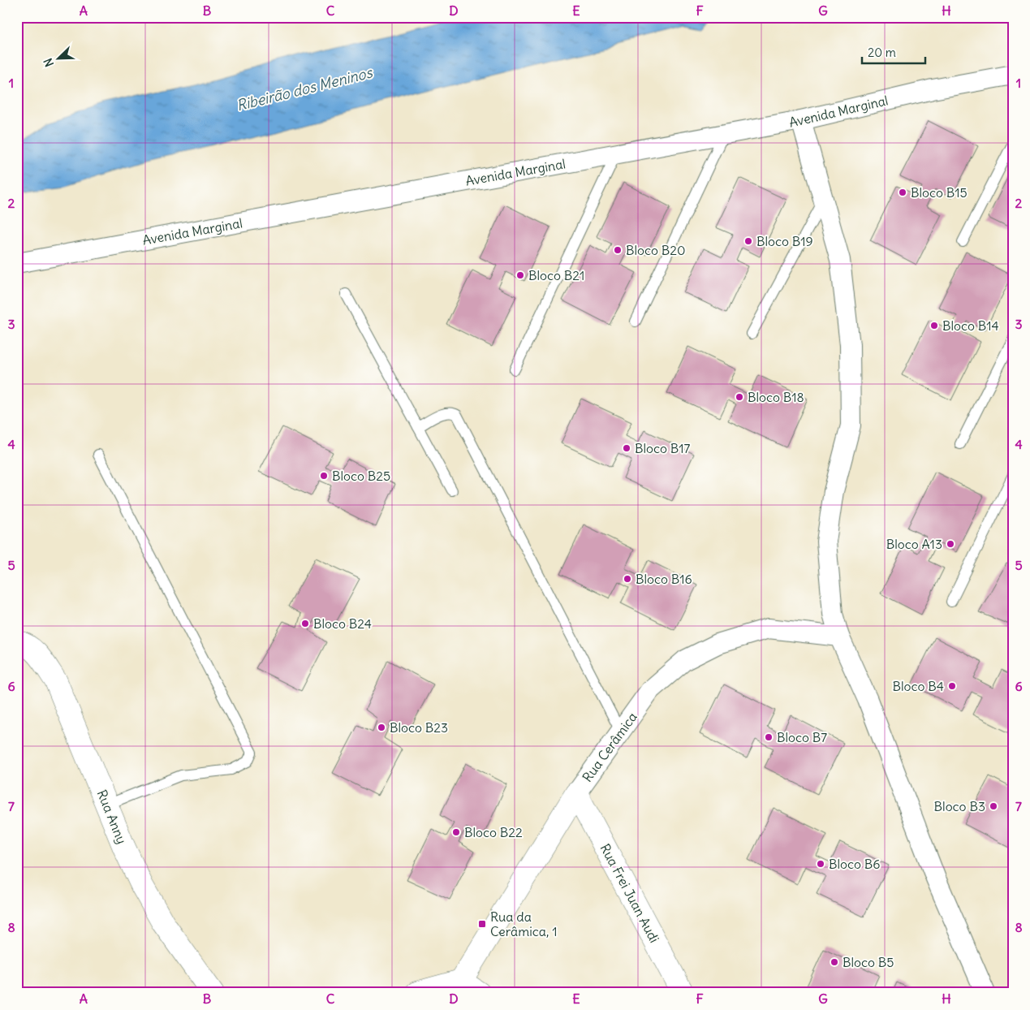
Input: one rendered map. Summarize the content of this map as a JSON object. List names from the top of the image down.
{
  "streets": {
    "street": [
      "Avenida Marginal",
      "Rua Cerâmica",
      "Rua Anny",
      "Rua Frei Juan Audi"
    ]
  },
  "crossings": [
    ["Rua Cerâmica", "Rua Frei Juan Audi"]
  ],
  "water": ["Ribeirão dos Meninos"],
  "places": {
    "other": [
      "Bloco B15",
      "Bloco B19",
      "Bloco B20",
      "Bloco B21",
      "Bloco B14",
      "Bloco B18",
      "Bloco B17",
      "Bloco B25",
      "Bloco A13",
      "Bloco B16",
      "Bloco B24",
      "Bloco B4",
      "Bloco B23",
      "Bloco B7",
      "Bloco B3",
      "Bloco B22",
      "Bloco B6",
      "Bloco B5"
    ],
    "transit": ["Rua da Cerâmica, 1"]
  },
  "scale_bar": "20 m",
  "north": "bottom left",
  "grid": {
    "columns": [
      "A",
      "B",
      "C",
      "D",
      "E",
      "F",
      "G",
      "H"
    ],
    "rows": [
      "1",
      "2",
      "3",
      "4",
      "5",
      "6",
      "7",
      "8"
    ]
  }
}
